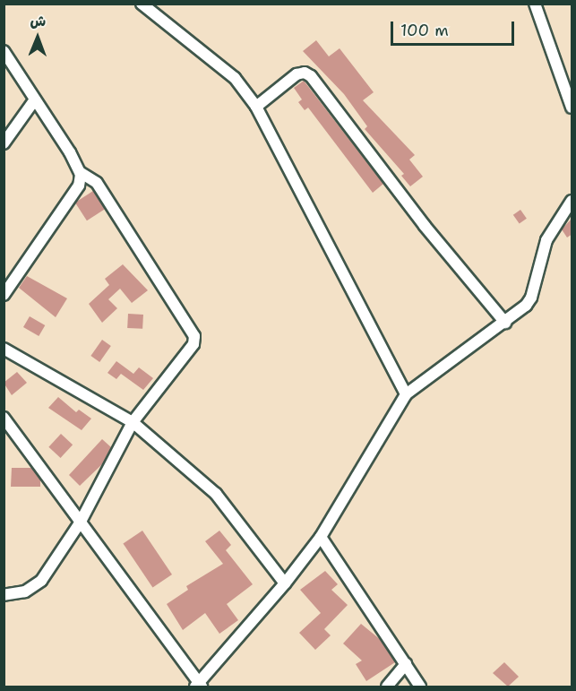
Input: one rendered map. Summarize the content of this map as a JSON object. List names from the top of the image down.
{
  "scale_bar": "100 m",
  "north": "top"
}
